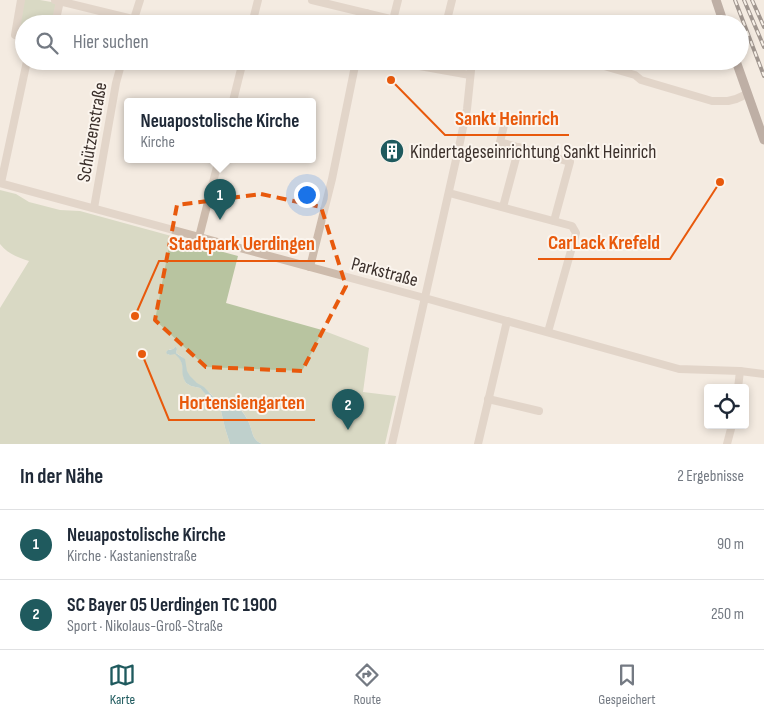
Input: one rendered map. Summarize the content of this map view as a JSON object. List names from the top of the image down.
{
  "streets": {
    "street": ["Schützenstraße", "Parkstraße"]
  },
  "crossings": [
    ["Schützenstraße", "Parkstraße"]
  ],
  "places": {
    "other": [
      "Sankt Heinrich",
      "CarLack Krefeld",
      "Stadtpark Uerdingen",
      "Hortensiengarten"
    ],
    "building": ["Kindertageseinrichtung Sankt Heinrich"]
  },
  "page": {
    "search": "Hier suchen",
    "popup": ["Neuapostolische Kirche", "Kirche"],
    "pins": ["1", "2"],
    "heading": ["In der Nähe", "2 Ergebnisse"],
    "list": [
      {
        "mark": "1",
        "name": "Neuapostolische Kirche",
        "note": "Kirche · Kastanienstraße",
        "value": "90 m"
      },
      {
        "mark": "2",
        "name": "SC Bayer 05 Uerdingen TC 1900",
        "note": "Sport · Nikolaus-Groß-Straße",
        "value": "250 m"
      }
    ],
    "nav": ["Karte", "Route", "Gespeichert"]
  }
}
